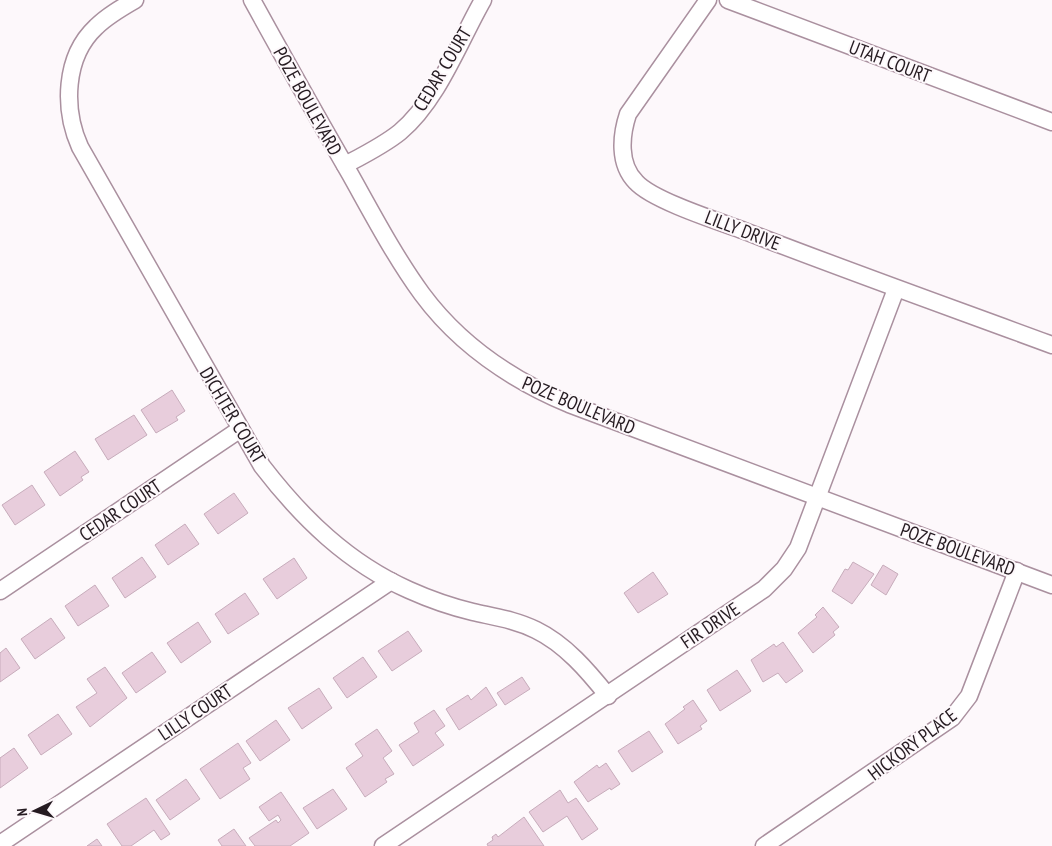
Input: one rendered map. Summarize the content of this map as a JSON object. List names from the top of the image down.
{
  "streets": {
    "street": [
      "UTAH COURT",
      "CEDAR COURT",
      "POZE BOULEVARD",
      "LILLY DRIVE",
      "DICHTER COURT",
      "FIR DRIVE",
      "LILLY COURT",
      "HICKORY PLACE"
    ]
  },
  "crossings": [
    ["CEDAR COURT", "POZE BOULEVARD"],
    ["CEDAR COURT", "DICHTER COURT"],
    ["POZE BOULEVARD", "FIR DRIVE"],
    ["POZE BOULEVARD", "HICKORY PLACE"],
    ["LILLY DRIVE", "FIR DRIVE"],
    ["DICHTER COURT", "FIR DRIVE"],
    ["DICHTER COURT", "LILLY COURT"]
  ],
  "north": "left"
}
